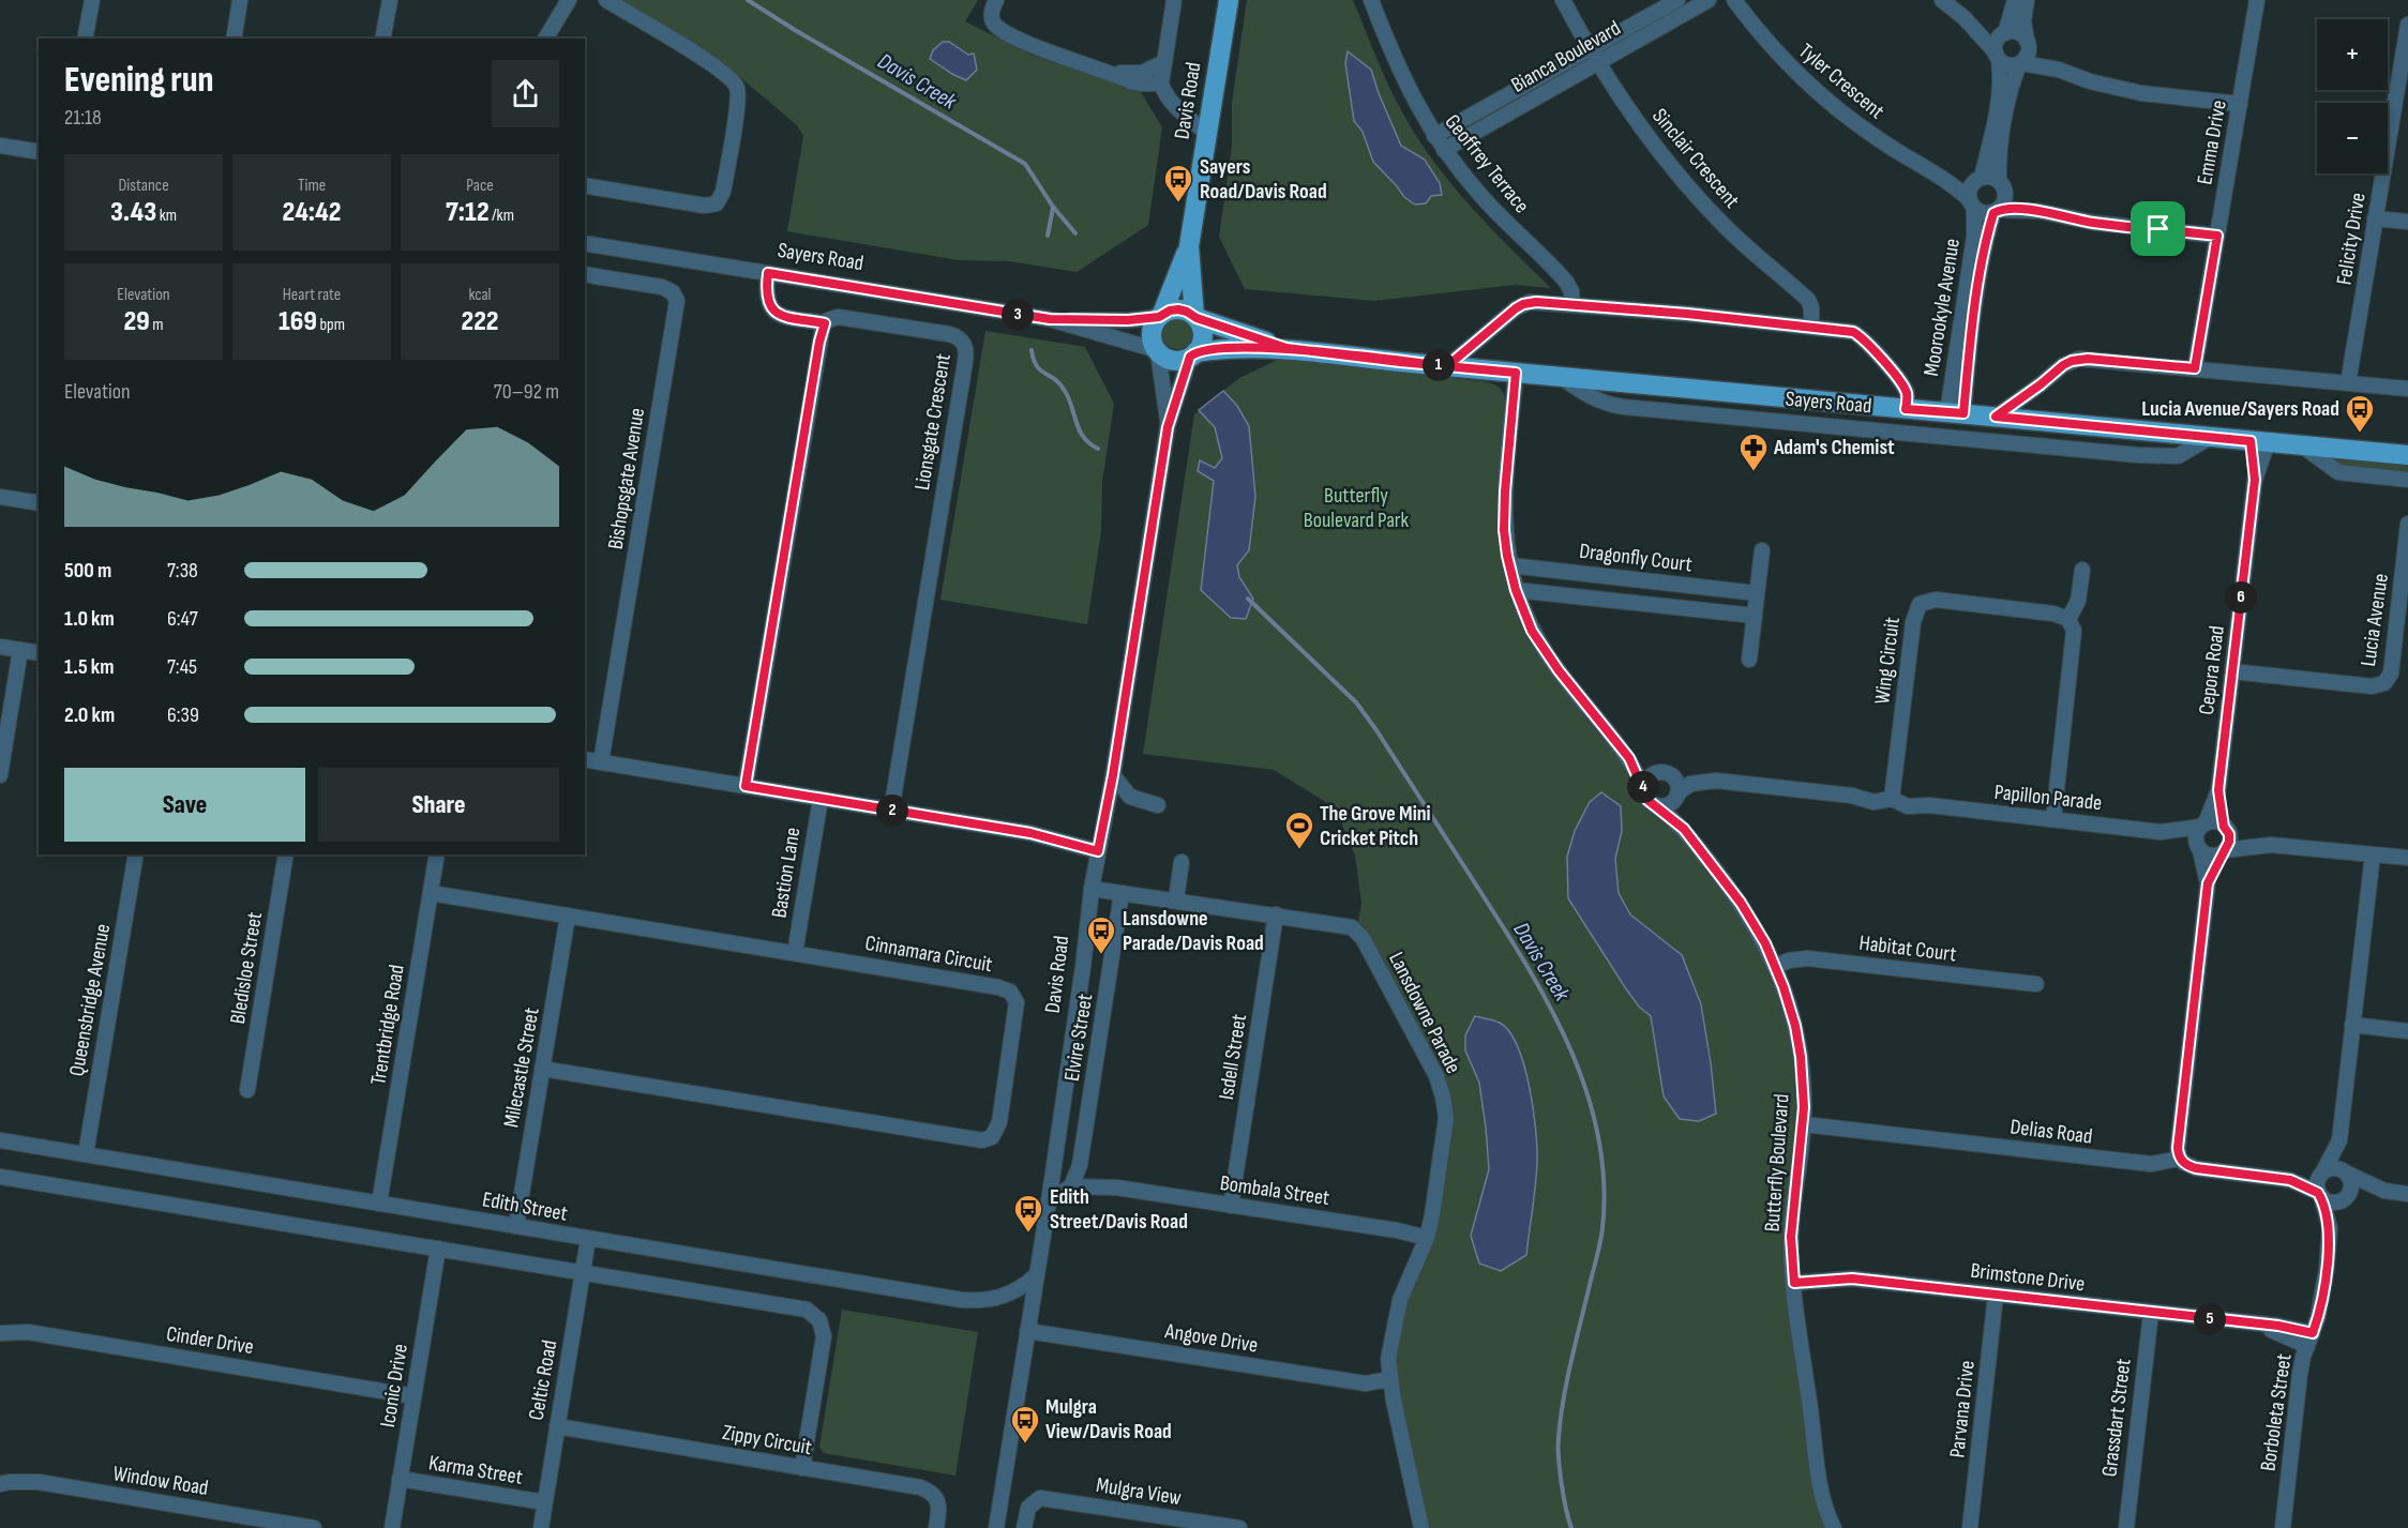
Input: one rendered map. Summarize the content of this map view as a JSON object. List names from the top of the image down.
{
  "streets": {
    "main road": ["Davis Road", "Sayers Road"],
    "street": [
      "Bianca Boulevard",
      "Tyler Crescent",
      "Emma Drive",
      "Sinclair Crescent",
      "Geoffrey Terrace",
      "Felicity Drive",
      "Moorookyle Avenue",
      "Lionsgate Crescent",
      "Bishopsgate Avenue",
      "Dragonfly Court",
      "Lucia Avenue",
      "Wing Circuit",
      "Cepora Road",
      "Papillon Parade",
      "Bastion Lane",
      "Habitat Court",
      "Cinnamara Circuit",
      "Bledisloe Street",
      "Queensbridge Avenue",
      "Lansdowne Parade",
      "Trentbridge Road",
      "Elvire Street",
      "Isdell Street",
      "Milecastle Street",
      "Delias Road",
      "Butterfly Boulevard",
      "Bombala Street",
      "Edith Street",
      "Brimstone Drive",
      "Angove Drive",
      "Cinder Drive",
      "Celtic Road",
      "Iconic Drive",
      "Parvana Drive",
      "Borboleta Street",
      "Grassdart Street",
      "Zippy Circuit",
      "Karma Street",
      "Window Road",
      "Mulgra View"
    ]
  },
  "crossings": [
    ["Bianca Boulevard", "Sinclair Crescent"],
    ["Bianca Boulevard", "Geoffrey Terrace"],
    ["Tyler Crescent", "Moorookyle Avenue"],
    ["Davis Road", "Sayers Road"],
    ["Davis Road", "Lansdowne Parade"],
    ["Davis Road", "Edith Street"],
    ["Davis Road", "Angove Drive"],
    ["Sinclair Crescent", "Sayers Road"],
    ["Geoffrey Terrace", "Sayers Road"],
    ["Sayers Road", "Moorookyle Avenue"],
    ["Sayers Road", "Cepora Road"],
    ["Lucia Avenue", "Cepora Road"],
    ["Wing Circuit", "Papillon Parade"],
    ["Cepora Road", "Papillon Parade"],
    ["Papillon Parade", "Butterfly Boulevard"],
    ["Bastion Lane", "Cinnamara Circuit"],
    ["Habitat Court", "Butterfly Boulevard"],
    ["Cinnamara Circuit", "Trentbridge Road"],
    ["Cinnamara Circuit", "Milecastle Street"],
    ["Queensbridge Avenue", "Edith Street"],
    ["Lansdowne Parade", "Elvire Street"],
    ["Lansdowne Parade", "Isdell Street"],
    ["Lansdowne Parade", "Bombala Street"],
    ["Lansdowne Parade", "Angove Drive"],
    ["Trentbridge Road", "Edith Street"],
    ["Elvire Street", "Bombala Street"],
    ["Isdell Street", "Bombala Street"],
    ["Milecastle Street", "Edith Street"],
    ["Delias Road", "Butterfly Boulevard"],
    ["Butterfly Boulevard", "Brimstone Drive"],
    ["Edith Street", "Celtic Road"],
    ["Brimstone Drive", "Parvana Drive"],
    ["Brimstone Drive", "Borboleta Street"],
    ["Brimstone Drive", "Grassdart Street"],
    ["Cinder Drive", "Iconic Drive"],
    ["Celtic Road", "Zippy Circuit"],
    ["Celtic Road", "Karma Street"],
    ["Iconic Drive", "Karma Street"]
  ],
  "water": ["Davis Creek"],
  "parks": ["Butterfly Boulevard Park"],
  "places": {
    "bus stop": [
      "Sayers Road/Davis Road",
      "Lucia Avenue/Sayers Road",
      "Lansdowne Parade/Davis Road",
      "Edith Street/Davis Road",
      "Mulgra View/Davis Road"
    ],
    "pharmacy": ["Adam's Chemist"],
    "sports": ["The Grove Mini Cricket Pitch"]
  },
  "page": {
    "map_buttons": ["+", "−"],
    "heading": ["Evening run", "21:18"],
    "stats": [
      ["Distance", "3.43 km"],
      ["Time", "24:42"],
      ["Pace", "7:12 /km"],
      ["Elevation", "29 m"],
      ["Heart rate", "169 bpm"],
      ["kcal", "222"]
    ],
    "pins": [
      "3",
      "1",
      "6",
      "4",
      "2",
      "5"
    ],
    "chart": ["Elevation", "70–92 m"],
    "list": [
      {
        "name": "500 m",
        "note": "7:38"
      },
      {
        "name": "1.0 km",
        "note": "6:47"
      },
      {
        "name": "1.5 km",
        "note": "7:45"
      },
      {
        "name": "2.0 km",
        "note": "6:39"
      }
    ],
    "buttons": ["Save", "Share"]
  }
}
